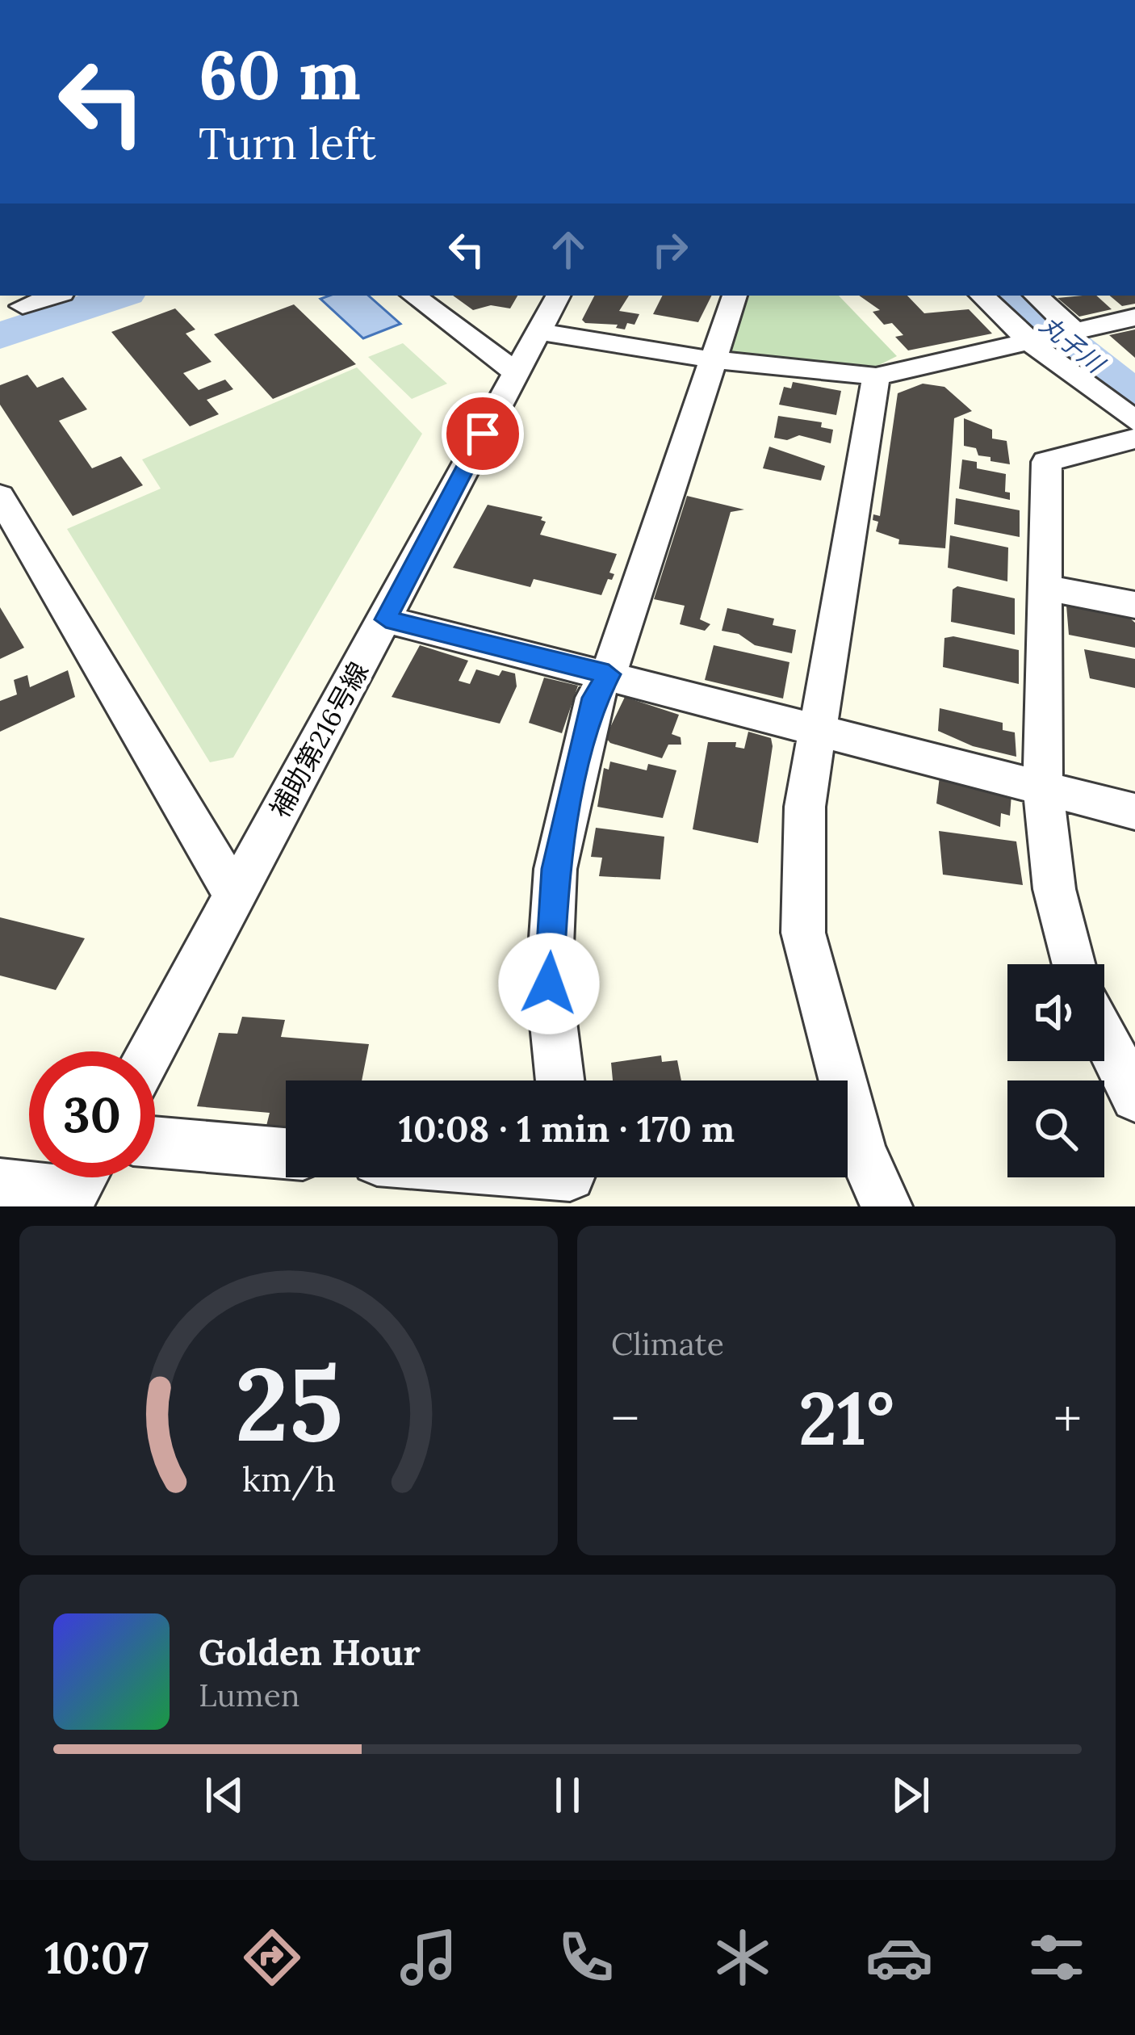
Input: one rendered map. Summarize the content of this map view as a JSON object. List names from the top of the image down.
{
  "streets": {
    "street": ["補助第216号線"]
  },
  "water": ["丸子川"],
  "page": {
    "turn": ["60 m", "Turn left"],
    "limit": "30",
    "trip": "10:08 · 1 min · 170 m",
    "tile": "Climate",
    "heat": ["−", "21°", "+"],
    "song": ["Golden Hour", "Lumen"],
    "tabs": "10:07",
    "gauge": ["25", "km/h"]
  }
}
